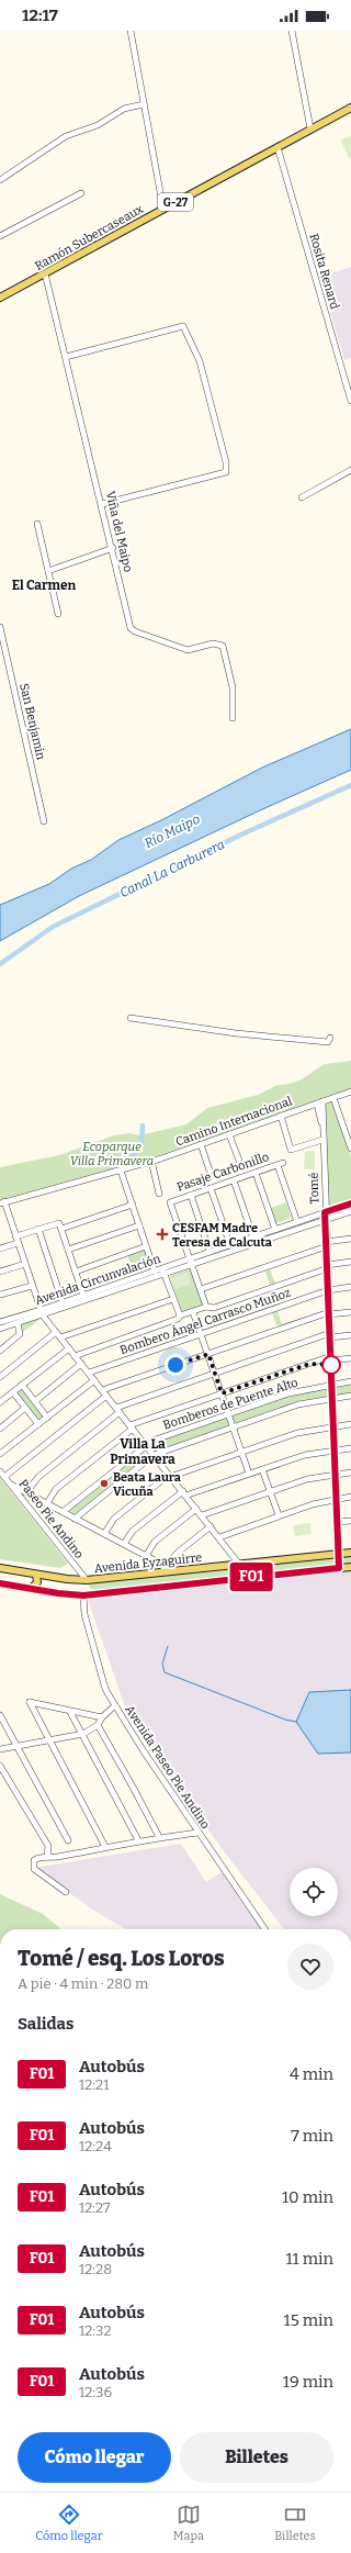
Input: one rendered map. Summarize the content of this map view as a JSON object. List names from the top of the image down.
{
  "streets": {
    "main road": ["G-27", "Ramón Subercaseaux", "Avenida Eyzaguirre"],
    "street": [
      "Rosita Renard",
      "Viña del Maipo",
      "San Benjamin",
      "Camino Internacional",
      "Pasaje Carbonillo",
      "Tomé",
      "Avenida Circunvalación",
      "Bombero Ángel Carrasco Muñoz",
      "Bomberos de Puente Alto",
      "Paseo Pie Andino",
      "Avenida Paseo Pie Andino"
    ]
  },
  "crossings": [
    ["Ramón Subercaseaux", "Rosita Renard"],
    ["Ramón Subercaseaux", "Viña del Maipo"],
    ["Camino Internacional", "Tomé"],
    ["Pasaje Carbonillo", "Avenida Circunvalación"],
    ["Tomé", "Avenida Circunvalación"],
    ["Tomé", "Bombero Ángel Carrasco Muñoz"],
    ["Tomé", "Bomberos de Puente Alto"],
    ["Tomé", "Avenida Eyzaguirre"],
    ["Paseo Pie Andino", "Avenida Eyzaguirre"]
  ],
  "districts": ["El Carmen", "Villa La Primavera"],
  "water": ["Río Maipo", "Canal La Carburera"],
  "parks": ["Ecoparque Villa Primavera"],
  "places": {
    "health": ["CESFAM Madre Teresa de Calcuta"],
    "other": ["Beata Laura Vicuña"]
  },
  "lines": ["bus line F01"],
  "page": {
    "status": "12:17",
    "on_map": "F01",
    "heading": [
      ["Tomé / esq. Los Loros", "A pie · 4 min · 280 m"],
      "Salidas"
    ],
    "list": [
      {
        "mark": "F01",
        "name": "Autobús",
        "note": "12:21",
        "value": "4 min"
      },
      {
        "mark": "F01",
        "name": "Autobús",
        "note": "12:24",
        "value": "7 min"
      },
      {
        "mark": "F01",
        "name": "Autobús",
        "note": "12:27",
        "value": "10 min"
      },
      {
        "mark": "F01",
        "name": "Autobús",
        "note": "12:28",
        "value": "11 min"
      },
      {
        "mark": "F01",
        "name": "Autobús",
        "note": "12:32",
        "value": "15 min"
      },
      {
        "mark": "F01",
        "name": "Autobús",
        "note": "12:36",
        "value": "19 min"
      }
    ],
    "buttons": ["Cómo llegar", "Billetes"],
    "tabs": ["Cómo llegar", "Mapa", "Billetes"]
  }
}
